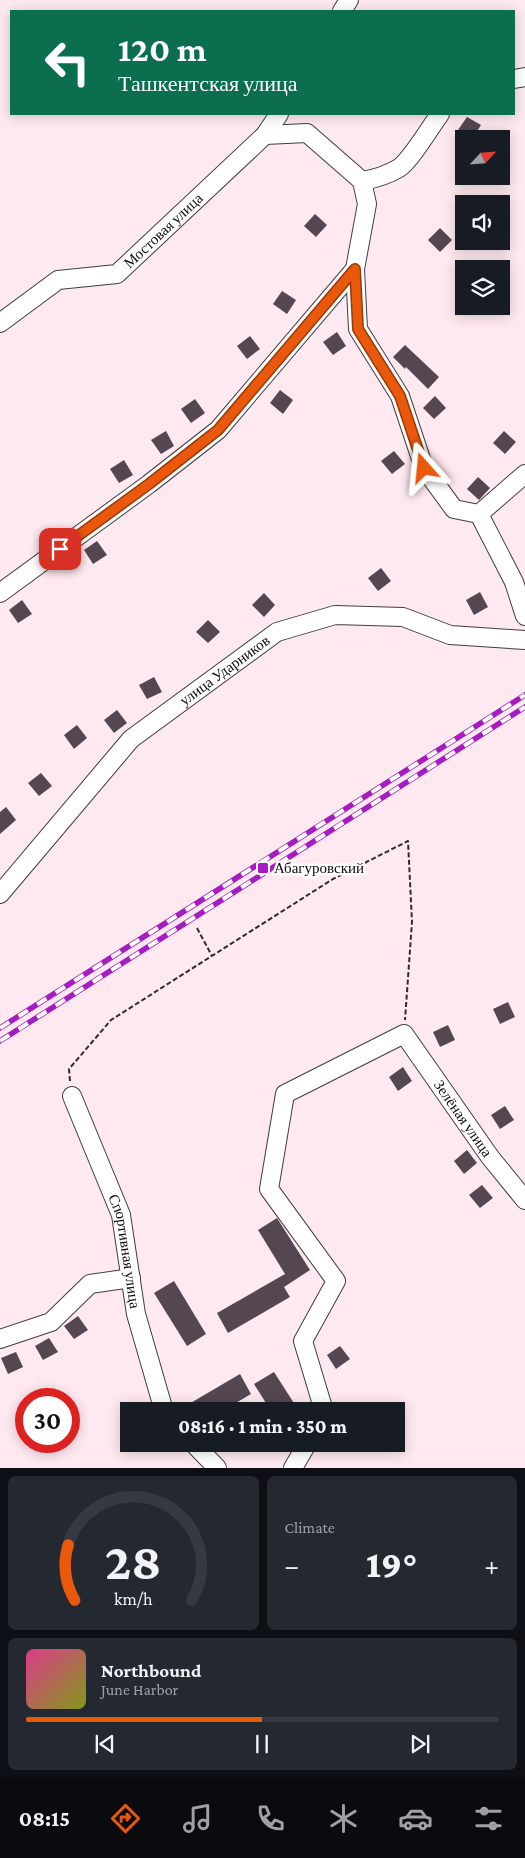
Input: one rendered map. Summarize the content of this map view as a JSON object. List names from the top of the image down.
{
  "streets": {
    "street": [
      "Мостовая улица",
      "улица Ударников",
      "Зелёная улица",
      "Спортивная улица"
    ]
  },
  "places": {
    "transit": ["Абагуровский"]
  },
  "north": "top right",
  "page": {
    "turn": ["120 m", "Ташкентская улица"],
    "limit": "30",
    "trip": "08:16 · 1 min · 350 m",
    "tile": "Climate",
    "heat": ["−", "19°", "+"],
    "song": ["Northbound", "June Harbor"],
    "tabs": "08:15",
    "gauge": ["28", "km/h"]
  }
}
